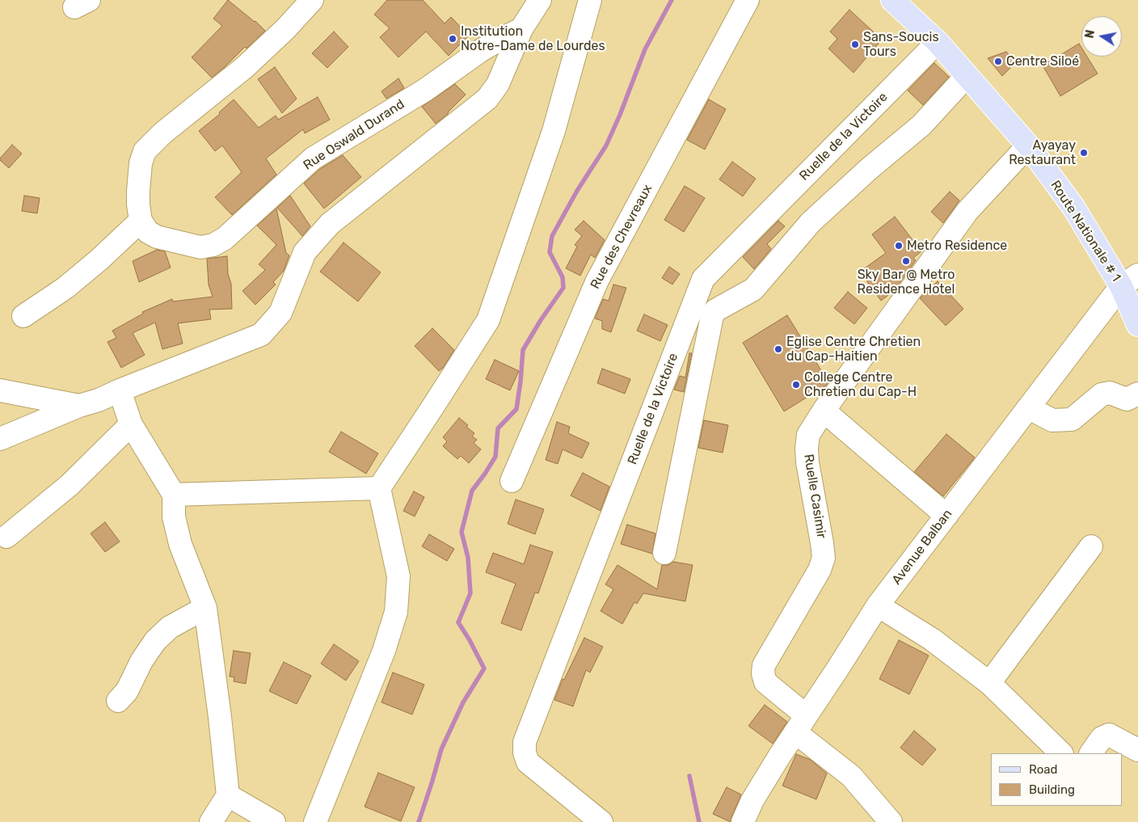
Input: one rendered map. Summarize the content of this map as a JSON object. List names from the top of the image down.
{
  "streets": {
    "main road": ["Route Nationale # 1"],
    "street": [
      "Rue Oswald Durand",
      "Ruelle de la Victoire",
      "Rue des Chevreaux",
      "Ruelle Casimir",
      "Avenue Balban"
    ]
  },
  "crossings": [
    ["Ruelle de la Victoire", "Route Nationale # 1"],
    ["Route Nationale # 1", "Ruelle Casimir"],
    ["Route Nationale # 1", "Avenue Balban"],
    ["Ruelle Casimir", "Avenue Balban"]
  ],
  "places": [
    "Institution Notre-Dame de Lourdes",
    "Sans-Soucis Tours",
    "Centre Siloé",
    "Ayayay Restaurant",
    "Metro Residence",
    "Sky Bar @ Metro Residence Hotel",
    "Eglise Centre Chretien du Cap-Haitien",
    "College Centre Chretien du Cap-H"
  ],
  "legend": ["Road", "Building"],
  "north": "left"
}
